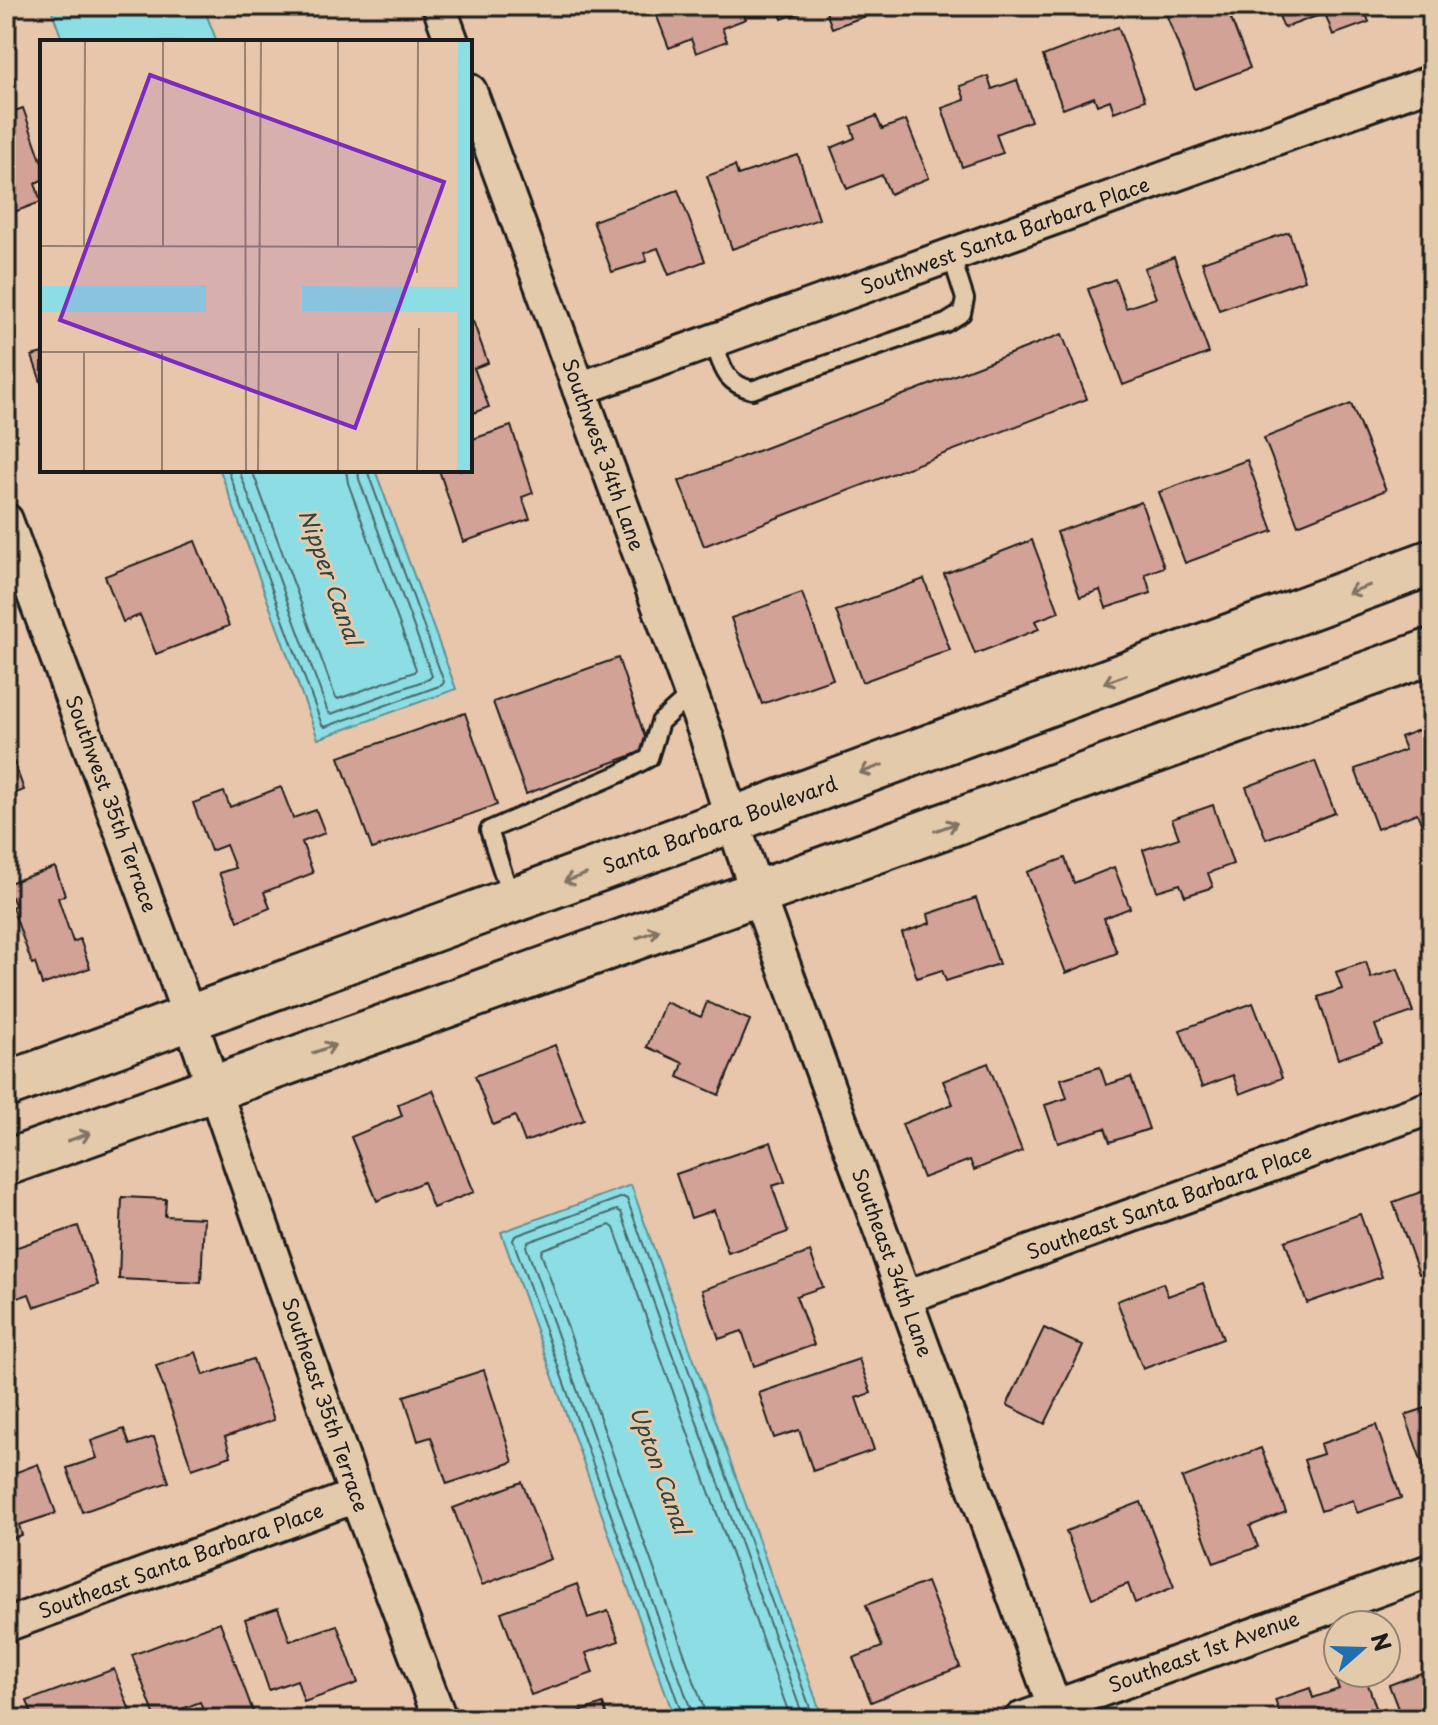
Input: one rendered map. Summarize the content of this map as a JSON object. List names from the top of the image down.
{
  "streets": {
    "main road": ["Santa Barbara Boulevard"],
    "street": [
      "Southwest Santa Barbara Place",
      "Southwest 34th Lane",
      "Southwest 35th Terrace",
      "Southeast Santa Barbara Place",
      "Southeast 34th Lane",
      "Southeast 35th Terrace",
      "Southeast 1st Avenue"
    ]
  },
  "crossings": [
    ["Southwest Santa Barbara Place", "Southwest 34th Lane"],
    ["Southwest 34th Lane", "Santa Barbara Boulevard"],
    ["Southwest 34th Lane", "Southeast 34th Lane"],
    ["Southwest 35th Terrace", "Santa Barbara Boulevard"],
    ["Southwest 35th Terrace", "Southeast 35th Terrace"],
    ["Santa Barbara Boulevard", "Southeast 34th Lane"],
    ["Southeast Santa Barbara Place", "Southeast 34th Lane"],
    ["Southeast Santa Barbara Place", "Southeast 35th Terrace"],
    ["Southeast 34th Lane", "Southeast 1st Avenue"]
  ],
  "water": ["Nipper Canal", "Upton Canal"],
  "north": "right"
}
